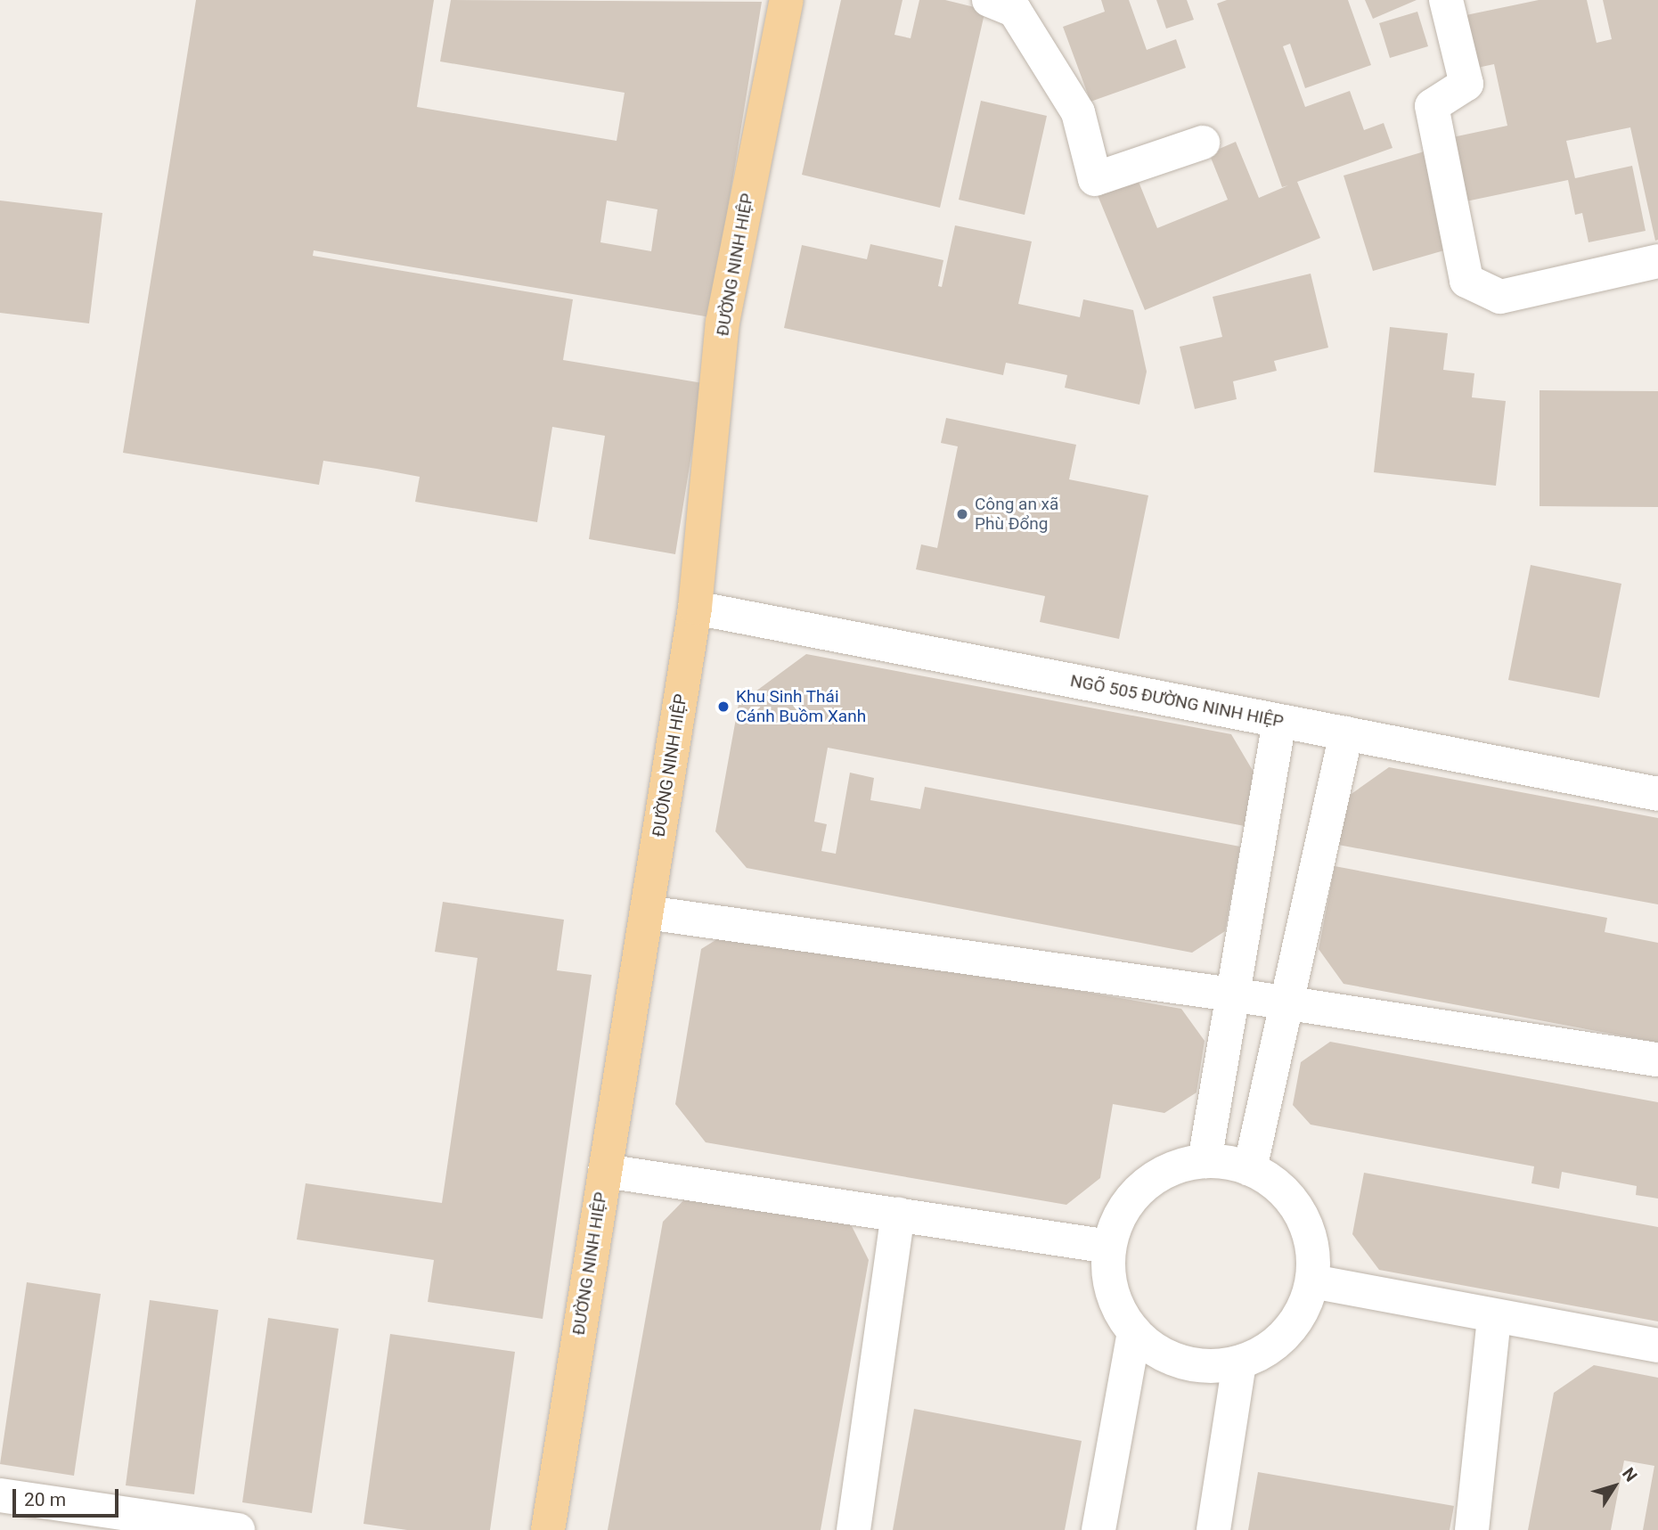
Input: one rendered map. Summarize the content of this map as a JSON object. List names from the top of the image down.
{
  "streets": {
    "main road": ["ĐƯỜNG NINH HIỆP"],
    "street": ["NGÕ 505 ĐƯỜNG NINH HIỆP"]
  },
  "crossings": [
    ["ĐƯỜNG NINH HIỆP", "NGÕ 505 ĐƯỜNG NINH HIỆP"]
  ],
  "places": ["Công an xã Phù Đổng", "Khu Sinh Thái Cánh Buồm Xanh"],
  "scale_bar": "20 m",
  "north": "top right"
}
